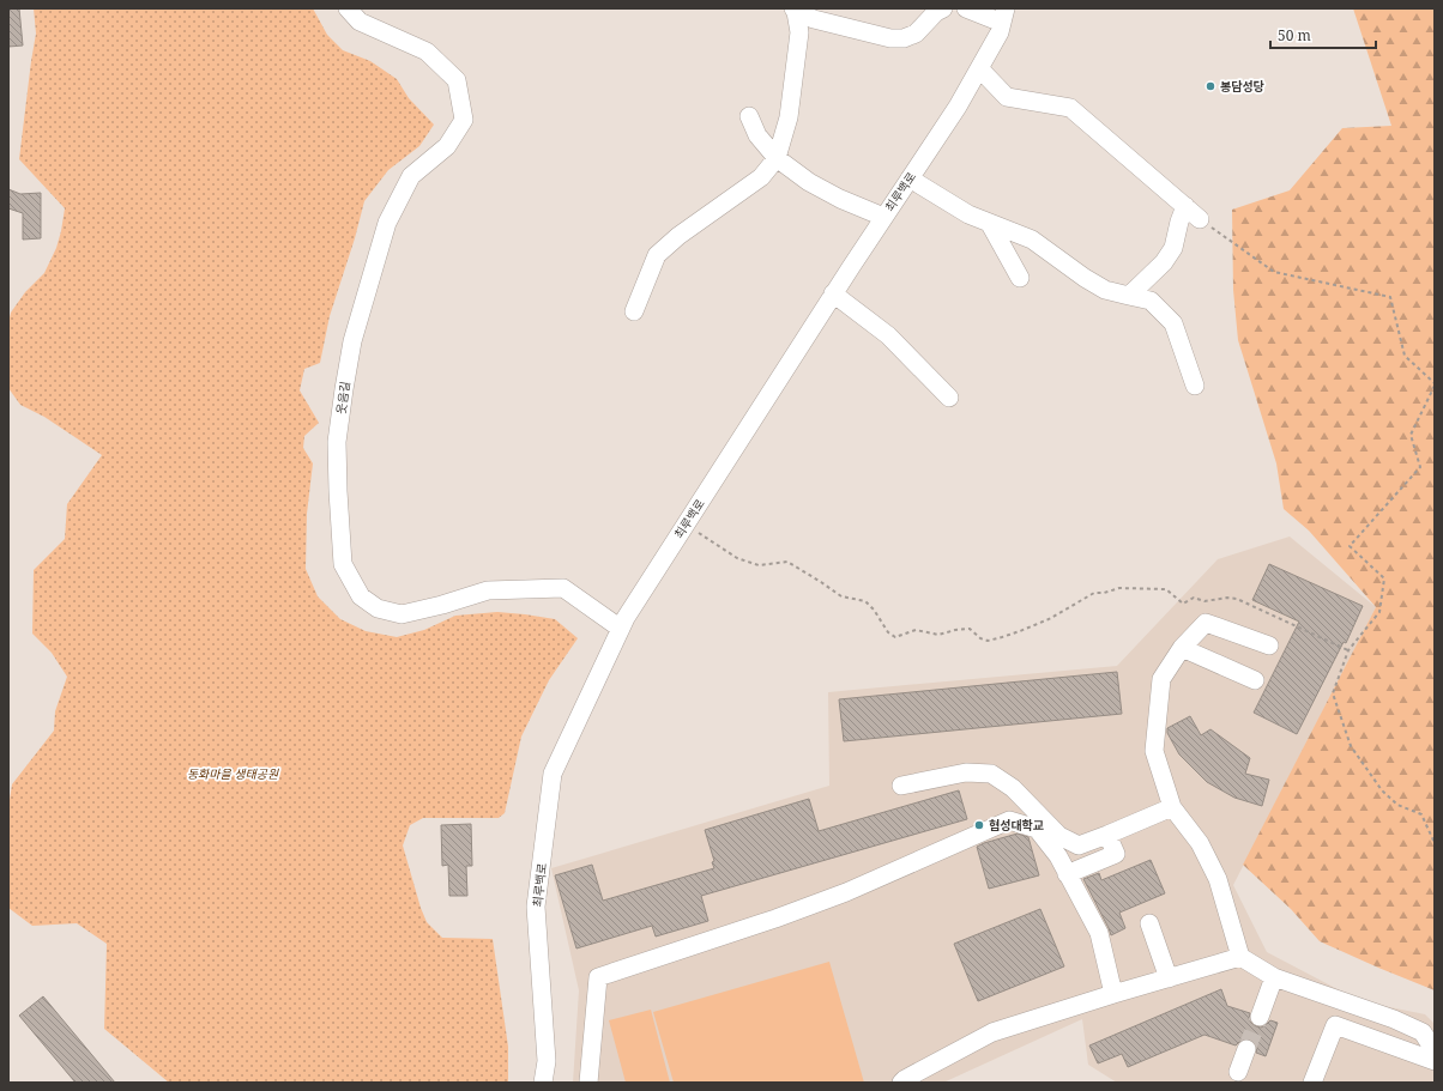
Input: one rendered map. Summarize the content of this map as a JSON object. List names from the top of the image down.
{
  "streets": {
    "street": ["최루백로", "웃음길"]
  },
  "crossings": [
    ["최루백로", "웃음길"]
  ],
  "parks": ["동화마을 생태공원"],
  "places": ["봉담성당", "협성대학교"],
  "scale_bar": "50 m"
}
